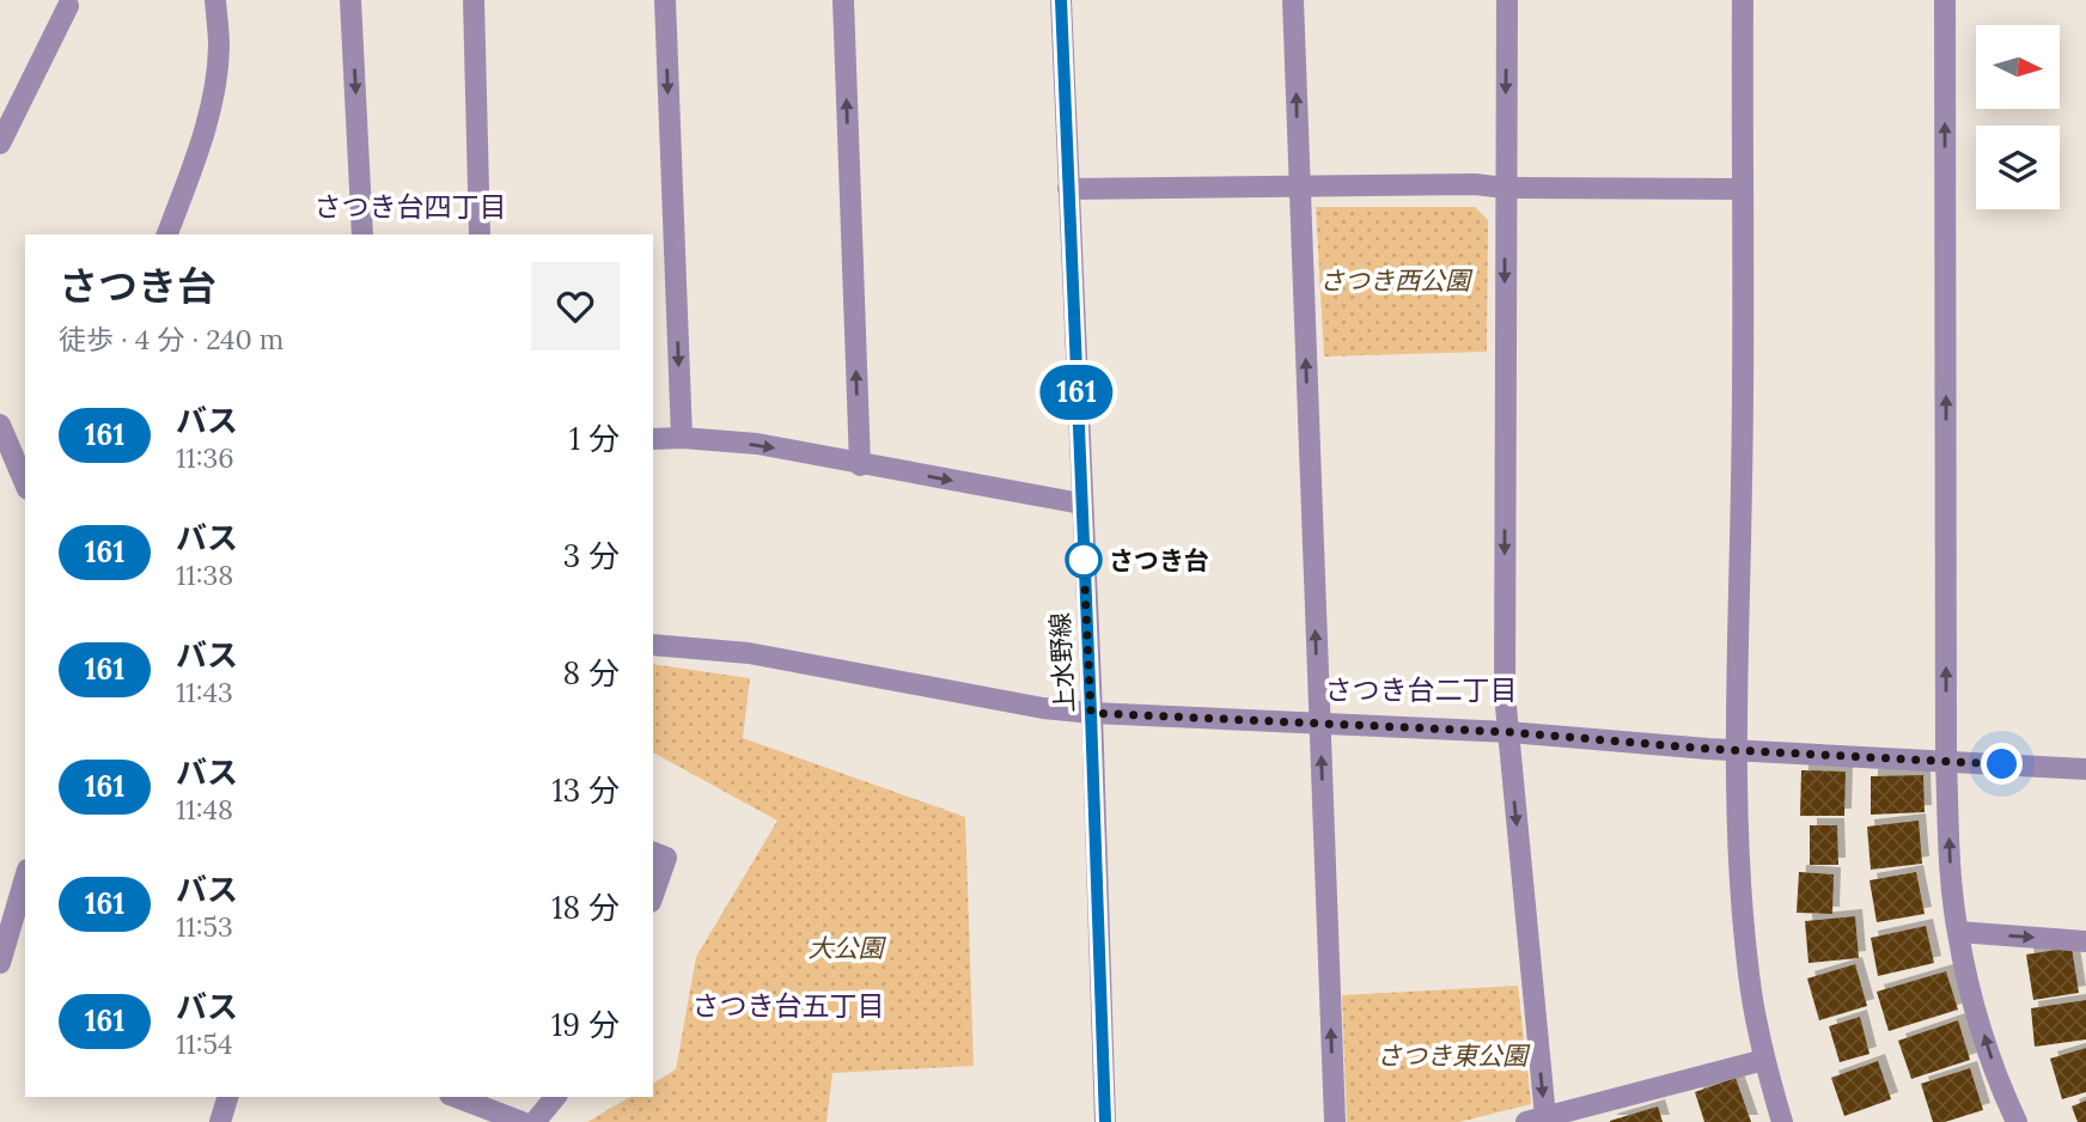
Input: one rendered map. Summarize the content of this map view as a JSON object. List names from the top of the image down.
{
  "streets": {
    "street": ["上水野線"]
  },
  "districts": ["さつき台四丁目", "さつき台二丁目", "さつき台五丁目"],
  "parks": ["さつき西公園", "大公園", "さつき東公園"],
  "places": ["さつき台"],
  "lines": ["bus line 161"],
  "north": "right",
  "page": {
    "on_map": "161",
    "heading": ["さつき台", "徒歩 · 4 分 · 240 m"],
    "list": [
      {
        "mark": "161",
        "name": "バス",
        "note": "11:36",
        "value": "1 分"
      },
      {
        "mark": "161",
        "name": "バス",
        "note": "11:38",
        "value": "3 分"
      },
      {
        "mark": "161",
        "name": "バス",
        "note": "11:43",
        "value": "8 分"
      },
      {
        "mark": "161",
        "name": "バス",
        "note": "11:48",
        "value": "13 分"
      },
      {
        "mark": "161",
        "name": "バス",
        "note": "11:53",
        "value": "18 分"
      },
      {
        "mark": "161",
        "name": "バス",
        "note": "11:54",
        "value": "19 分"
      }
    ]
  }
}
